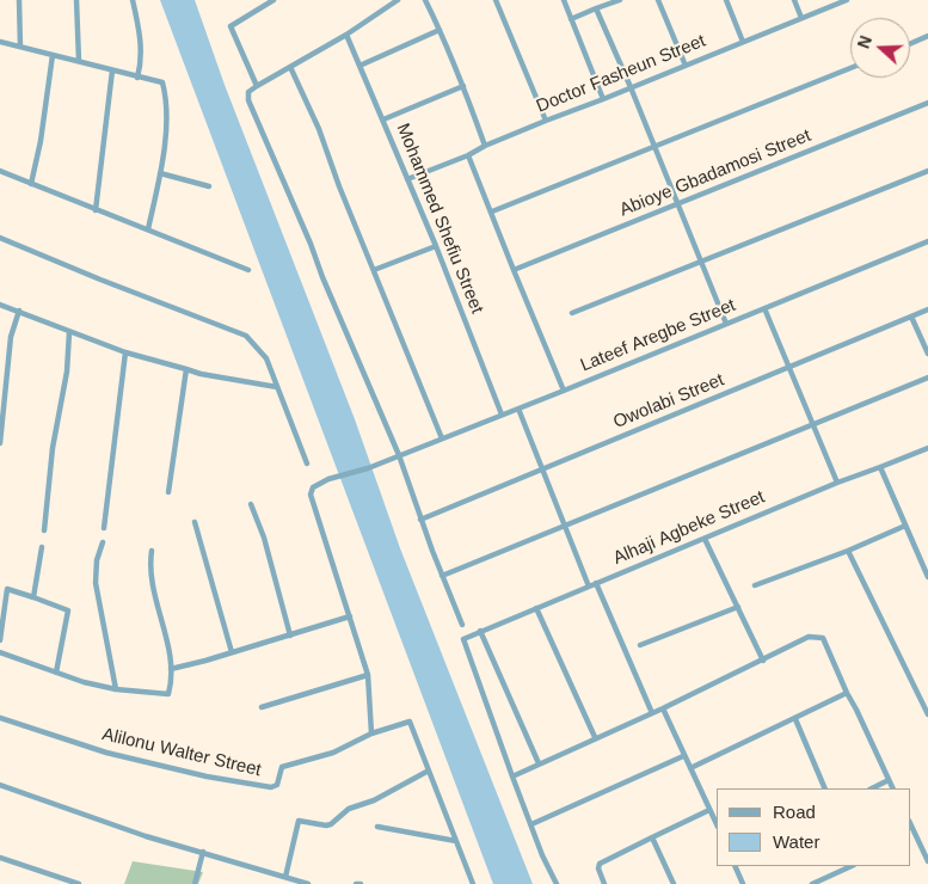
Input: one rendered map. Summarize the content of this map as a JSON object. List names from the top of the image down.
{
  "streets": {
    "street": [
      "Doctor Fasheun Street",
      "Abioye Gbadamosi Street",
      "Mohammed Shefiu Street",
      "Lateef Aregbe Street",
      "Owolabi Street",
      "Alhaji Agbeke Street",
      "Alilonu Walter Street"
    ]
  },
  "crossings": [
    ["Doctor Fasheun Street", "Mohammed Shefiu Street"],
    ["Mohammed Shefiu Street", "Lateef Aregbe Street"]
  ],
  "legend": ["Road", "Water"],
  "north": "left"
}
